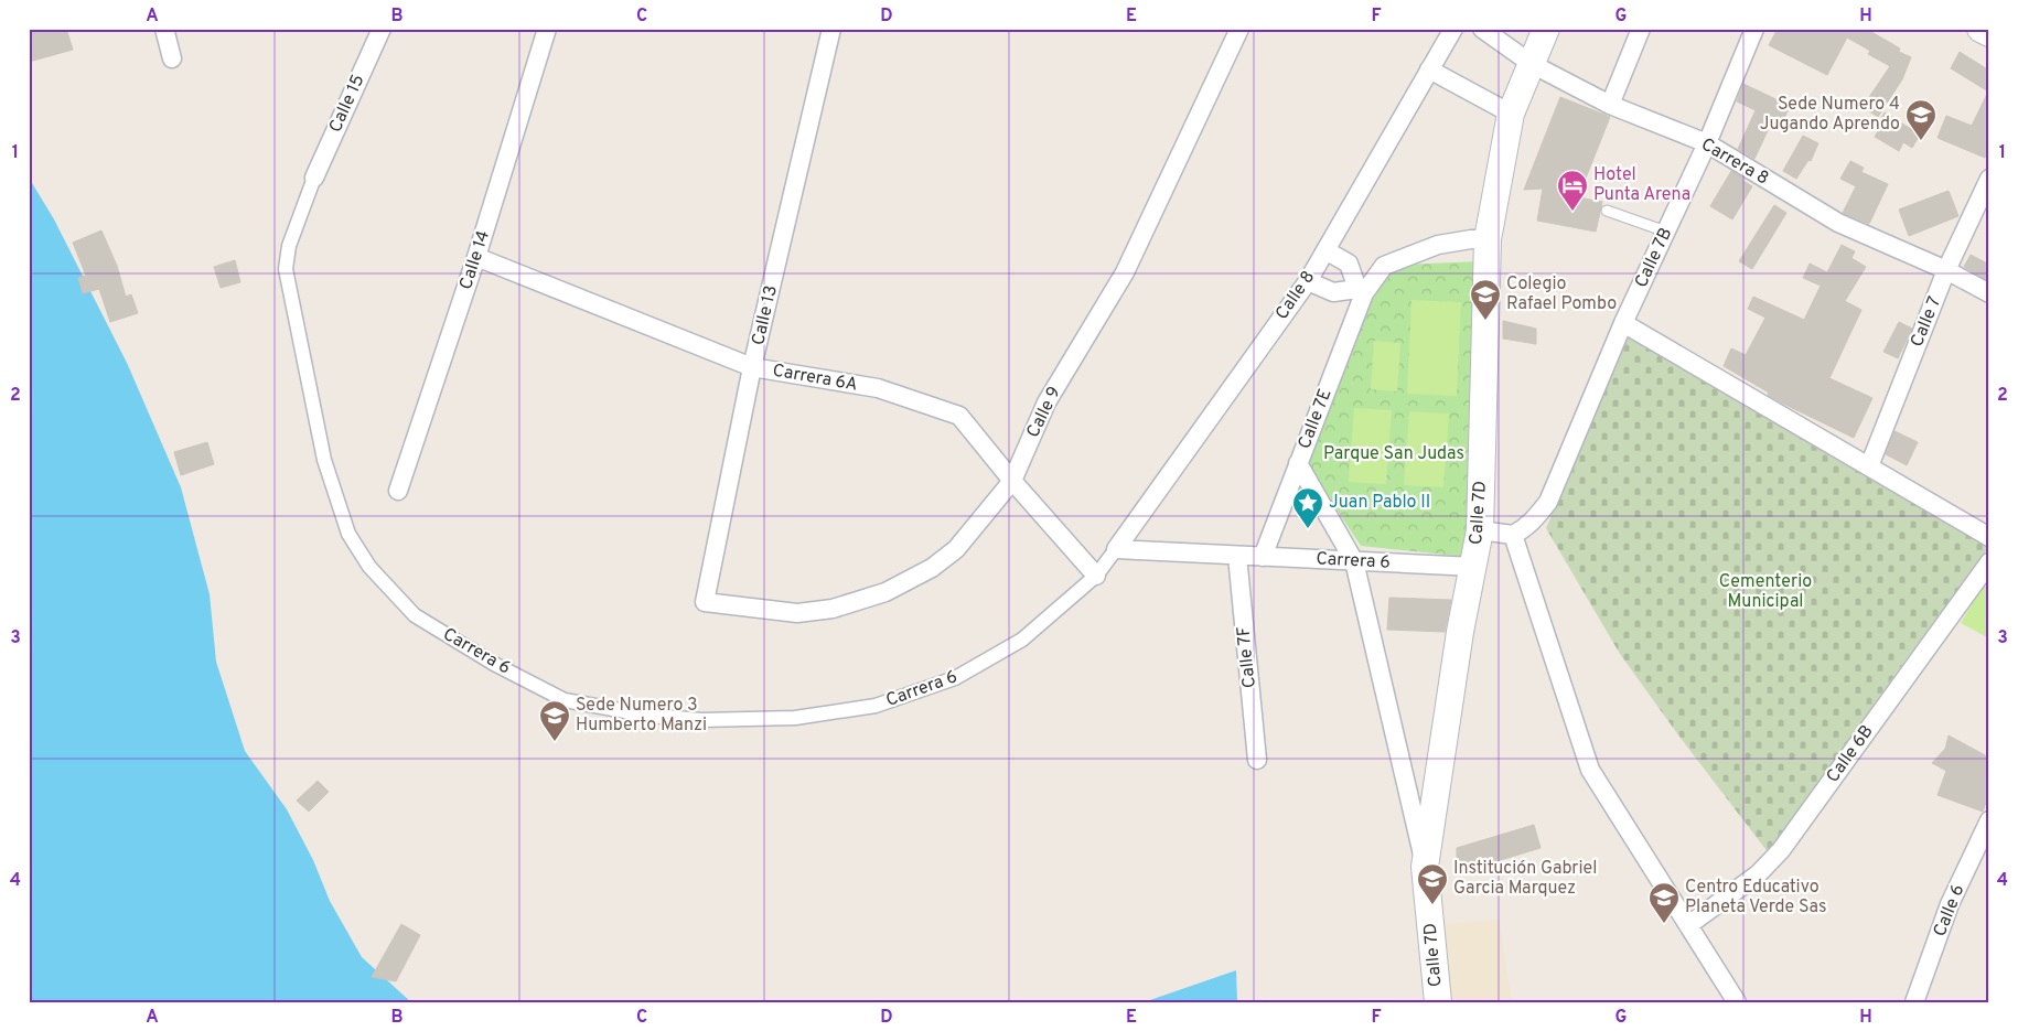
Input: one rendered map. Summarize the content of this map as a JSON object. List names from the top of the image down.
{
  "streets": {
    "main road": ["Calle 7D"],
    "street": [
      "Calle 15",
      "Carrera 8",
      "Calle 7B",
      "Calle 14",
      "Calle 8",
      "Calle 13",
      "Calle 7",
      "Carrera 6A",
      "Calle 9",
      "Calle 7E",
      "Carrera 6",
      "Calle 7F",
      "Calle 6B",
      "Calle 6"
    ]
  },
  "crossings": [
    ["Calle 15", "Carrera 6"],
    ["Carrera 8", "Calle 7B"],
    ["Carrera 8", "Calle 7"],
    ["Carrera 8", "Calle 7D"],
    ["Calle 14", "Carrera 6A"],
    ["Calle 8", "Carrera 6"],
    ["Calle 13", "Carrera 6A"],
    ["Calle 13", "Calle 9"],
    ["Carrera 6A", "Calle 9"],
    ["Carrera 6A", "Carrera 6"],
    ["Calle 7E", "Calle 7D"],
    ["Calle 7E", "Carrera 6"],
    ["Calle 7D", "Carrera 6"],
    ["Carrera 6", "Calle 7F"]
  ],
  "parks": ["Parque San Judas", "Cementerio Municipal"],
  "places": {
    "school or university": [
      "Sede Numero 4 Jugando Aprendo",
      "Colegio Rafael Pombo",
      "Sede Numero 3 Humberto Manzi",
      "Institución Gabriel Garcia Marquez",
      "Centro Educativo Planeta Verde Sas"
    ],
    "hotel": ["Hotel Punta Arena"],
    "place": ["Juan Pablo II"]
  },
  "grid": {
    "columns": [
      "A",
      "B",
      "C",
      "D",
      "E",
      "F",
      "G",
      "H"
    ],
    "rows": [
      "1",
      "2",
      "3",
      "4"
    ]
  }
}
